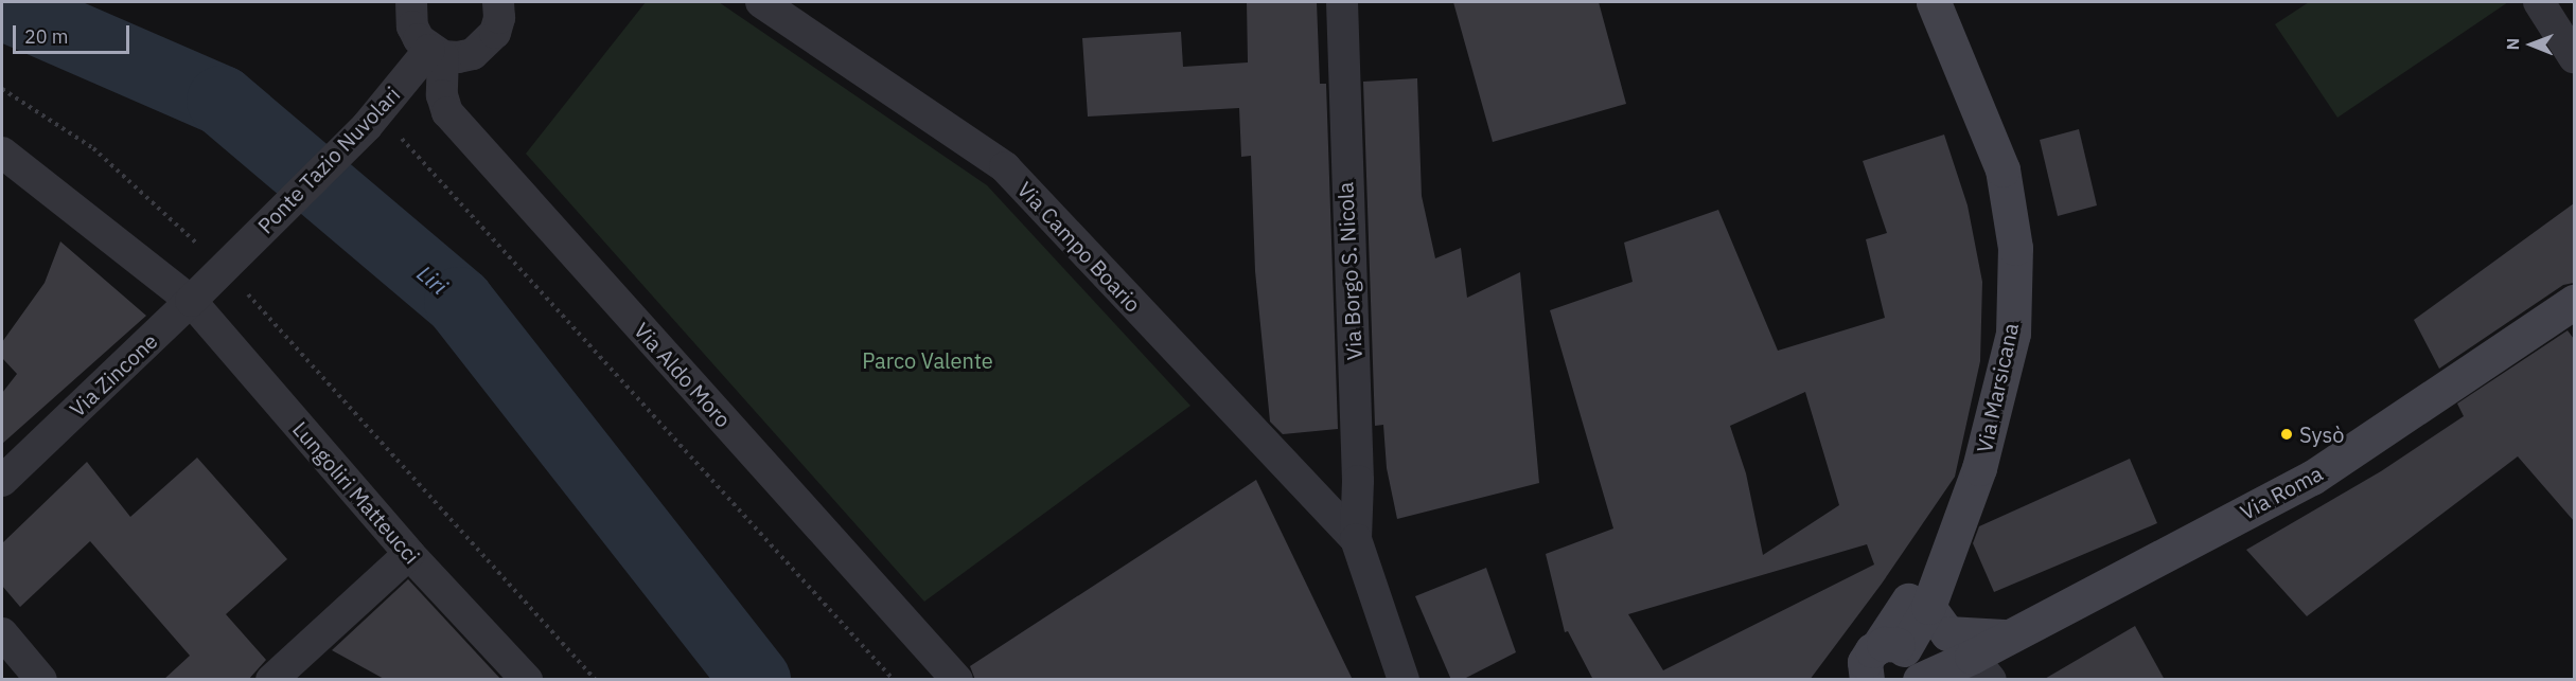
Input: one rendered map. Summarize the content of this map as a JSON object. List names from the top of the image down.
{
  "streets": {
    "main road": ["Via Marsicana", "Via Roma"],
    "street": [
      "Ponte Tazio Nuvolari",
      "Via Campo Boario",
      "Via Borgo S. Nicola",
      "Via Zincone",
      "Via Aldo Moro",
      "Lungoliri Matteucci"
    ]
  },
  "crossings": [
    ["Ponte Tazio Nuvolari", "Via Zincone"],
    ["Ponte Tazio Nuvolari", "Via Aldo Moro"],
    ["Via Campo Boario", "Via Borgo S. Nicola"],
    ["Via Zincone", "Lungoliri Matteucci"]
  ],
  "water": ["Liri"],
  "parks": ["Parco Valente"],
  "places": ["Sysò"],
  "scale_bar": "20 m",
  "north": "left"
}
